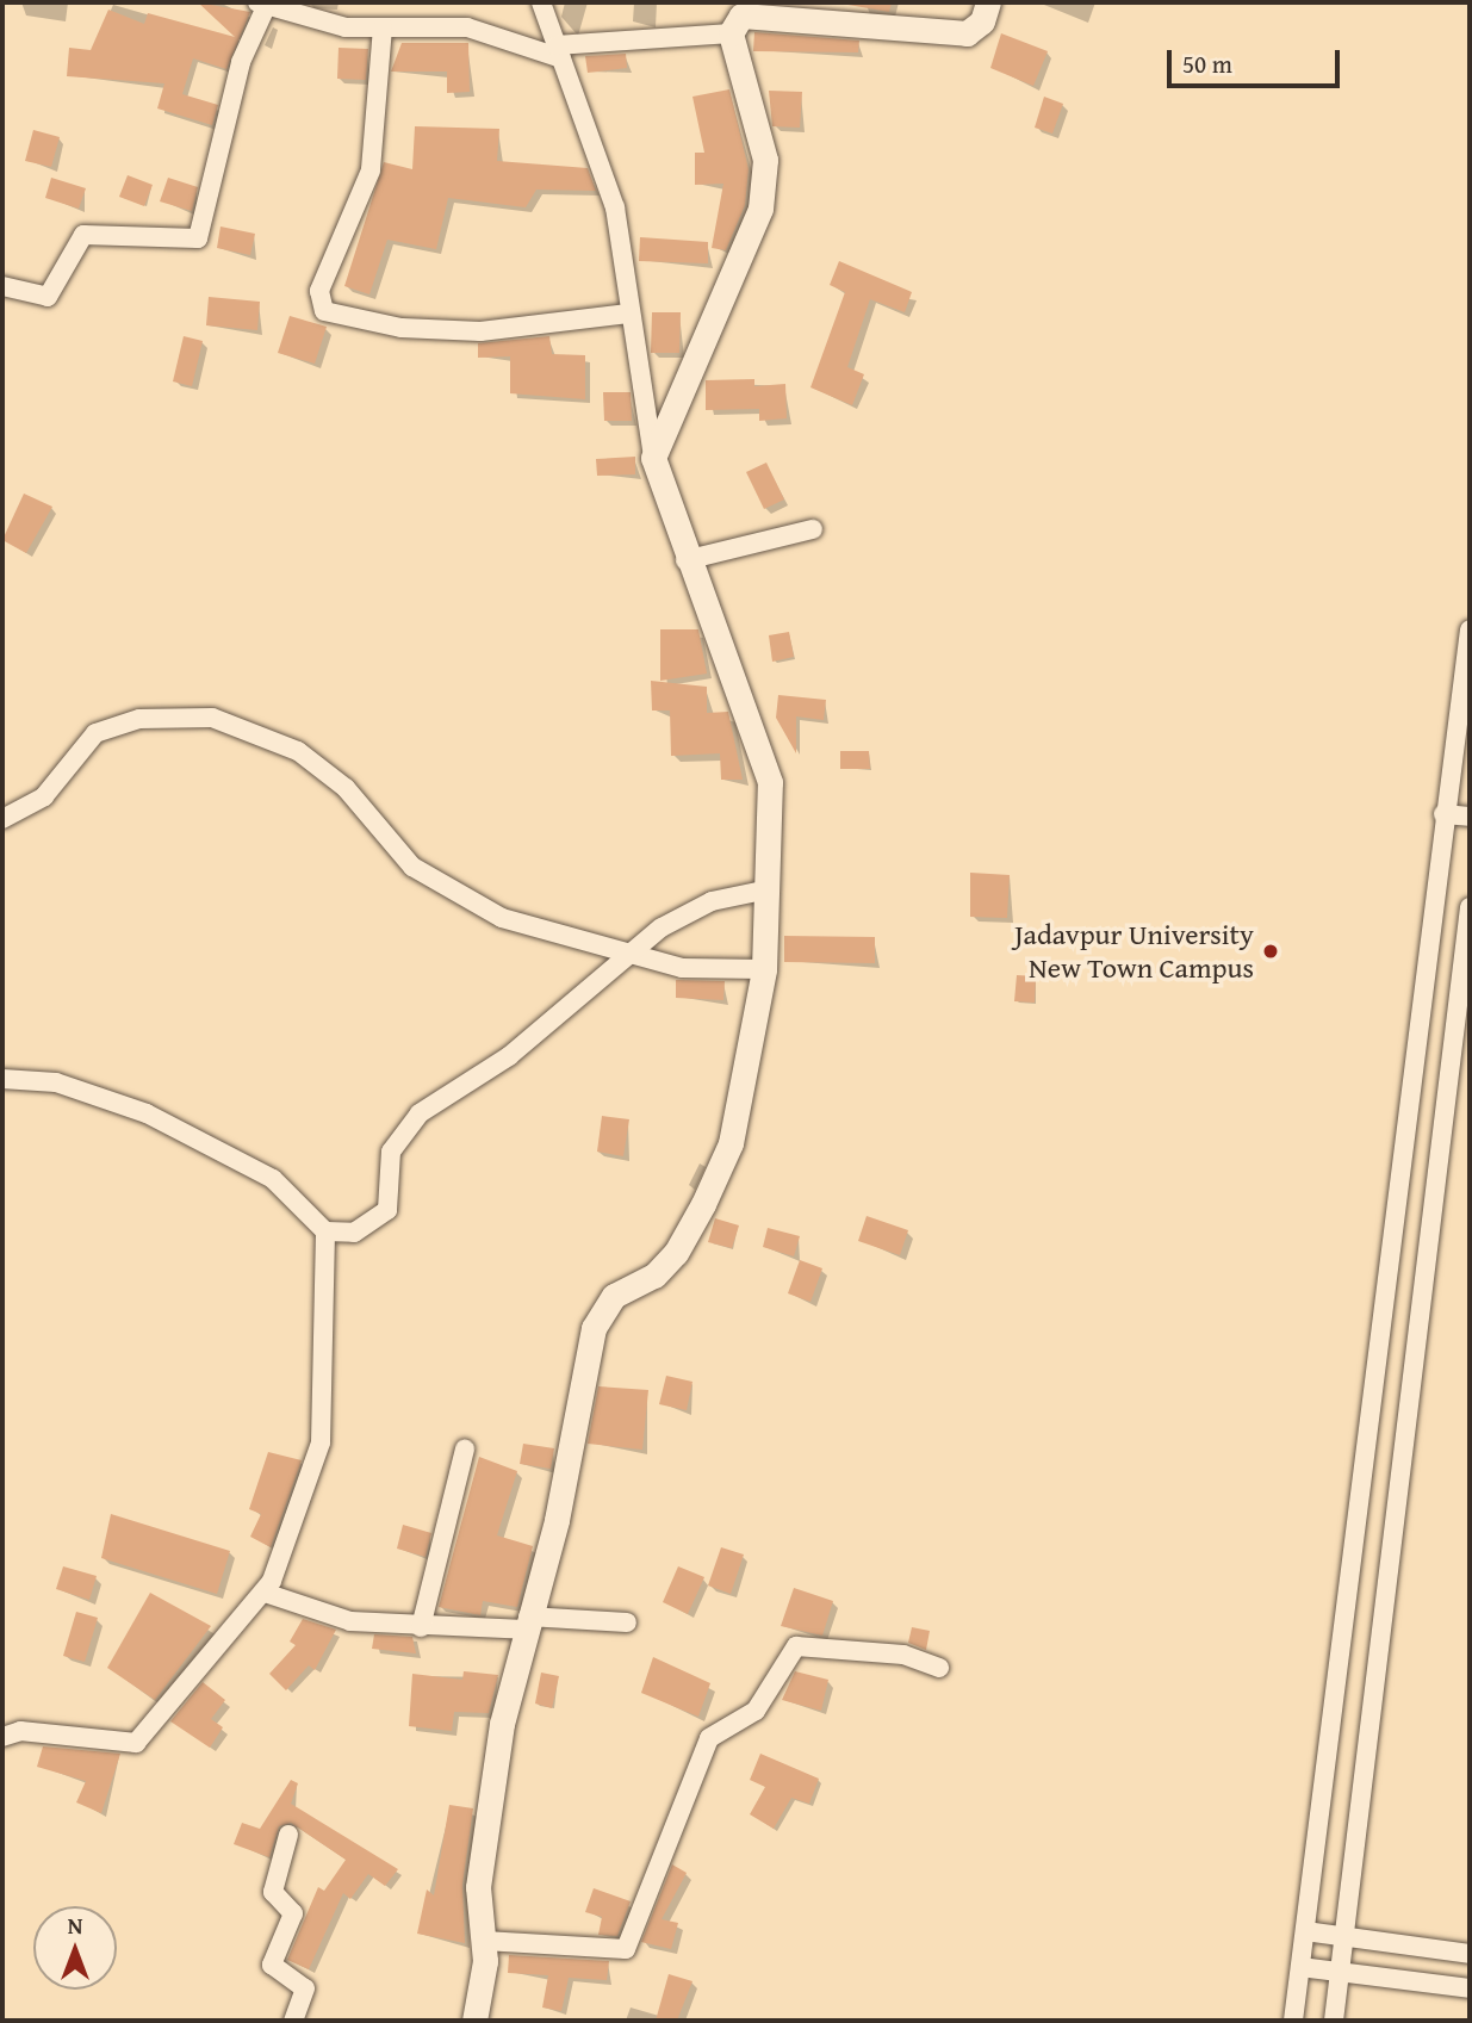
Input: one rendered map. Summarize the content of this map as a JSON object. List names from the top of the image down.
{
  "places": ["Jadavpur University New Town Campus"],
  "scale_bar": "50 m",
  "north": "top"
}
